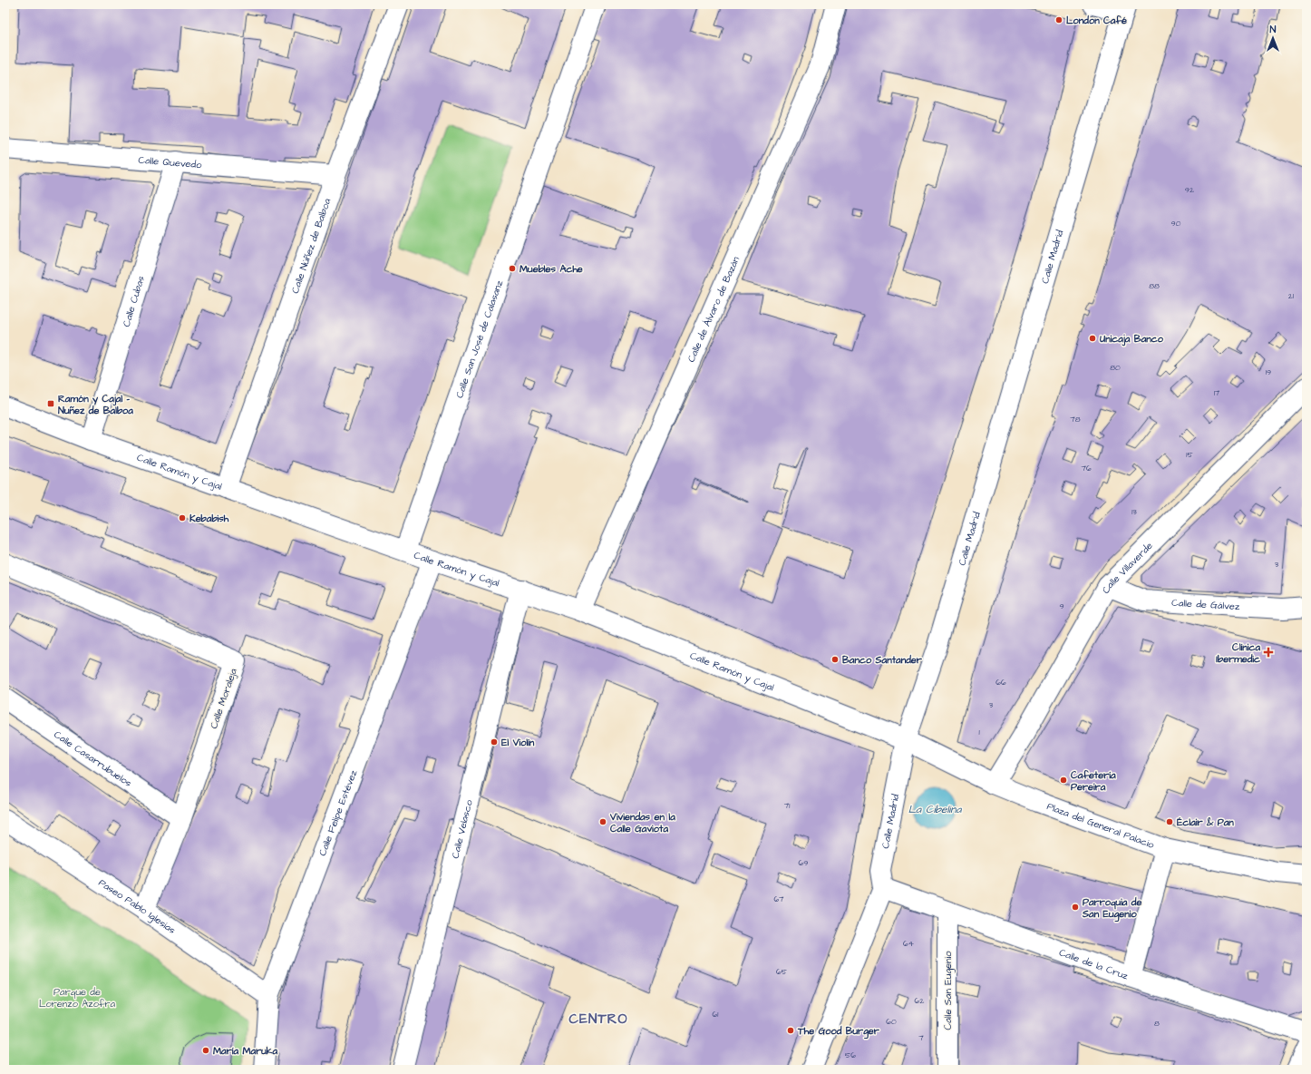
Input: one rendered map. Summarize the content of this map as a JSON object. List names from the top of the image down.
{
  "streets": {
    "street": [
      "Calle Quevedo",
      "Calle Núñez de Balboa",
      "Calle Madrid",
      "Calle Cubas",
      "Calle de Álvaro de Bazán",
      "Calle San José de Calasanz",
      "Calle Ramón y Cajal",
      "Calle Villaverde",
      "Calle de Gálvez",
      "Calle Moraleja",
      "Calle Casarrubuelos",
      "Calle Felipe Estévez",
      "Plaza del General Palacio",
      "Calle Velasco",
      "Paseo Pablo Iglesias",
      "Calle de la Cruz",
      "Calle San Eugenio"
    ]
  },
  "crossings": [
    ["Calle Quevedo", "Calle Núñez de Balboa"],
    ["Calle Quevedo", "Calle Cubas"],
    ["Calle Núñez de Balboa", "Calle Ramón y Cajal"],
    ["Calle Madrid", "Calle Ramón y Cajal"],
    ["Calle Madrid", "Plaza del General Palacio"],
    ["Calle Madrid", "Calle de la Cruz"],
    ["Calle Cubas", "Calle Ramón y Cajal"],
    ["Calle de Álvaro de Bazán", "Calle Ramón y Cajal"],
    ["Calle San José de Calasanz", "Calle Ramón y Cajal"],
    ["Calle Ramón y Cajal", "Calle Felipe Estévez"],
    ["Calle Ramón y Cajal", "Plaza del General Palacio"],
    ["Calle Ramón y Cajal", "Calle Velasco"],
    ["Calle Villaverde", "Calle de Gálvez"],
    ["Calle Villaverde", "Plaza del General Palacio"],
    ["Calle Moraleja", "Calle Casarrubuelos"],
    ["Calle Moraleja", "Paseo Pablo Iglesias"],
    ["Calle Felipe Estévez", "Paseo Pablo Iglesias"],
    ["Calle de la Cruz", "Calle San Eugenio"]
  ],
  "districts": ["CENTRO"],
  "water": ["La Cibelina"],
  "parks": ["Parque de Lorenzo Azofra"],
  "places": {
    "other": [
      "London Café",
      "Muebles Ache",
      "Unicaja Banco",
      "Kebabish",
      "Banco Santander",
      "El Violín",
      "Cafetería Pereira",
      "Viviendas en la Calle Gaviota",
      "Éclair & Pan",
      "Parroquia de San Eugenio",
      "The Good Burger",
      "María Maruka"
    ],
    "transit": ["Ramón y Cajal - Nuñez de Balboa"],
    "health": ["Clínica Ibermedic"]
  },
  "house_numbers": [
    "92",
    "90",
    "88",
    "21",
    "80",
    "19",
    "17",
    "78",
    "15",
    "76",
    "13",
    "3",
    "9",
    "66",
    "3",
    "1",
    "71",
    "69",
    "67",
    "64",
    "65",
    "62",
    "61",
    "60",
    "8",
    "7",
    "56"
  ],
  "north": "top"
}
